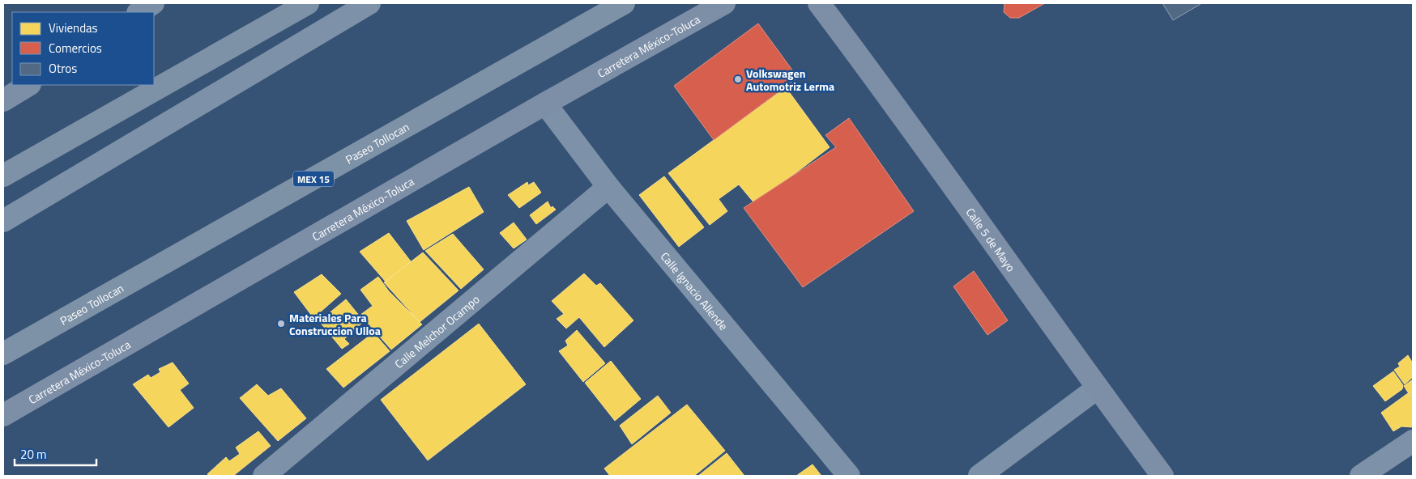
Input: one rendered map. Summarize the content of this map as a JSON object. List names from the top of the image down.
{
  "streets": {
    "highway": ["Paseo Tollocan", "MEX 15"],
    "main road": ["Carretera México-Toluca", "Calle 5 de Mayo"],
    "street": ["Calle Ignacio Allende", "Calle Melchor Ocampo"]
  },
  "crossings": [
    ["Carretera México-Toluca", "Calle Ignacio Allende"],
    ["Calle Ignacio Allende", "Calle Melchor Ocampo"]
  ],
  "places": ["Volkswagen Automotriz Lerma", "Materiales Para Construccion Ulloa"],
  "legend": ["Viviendas", "Comercios", "Otros"],
  "scale_bar": "20 m"
}
